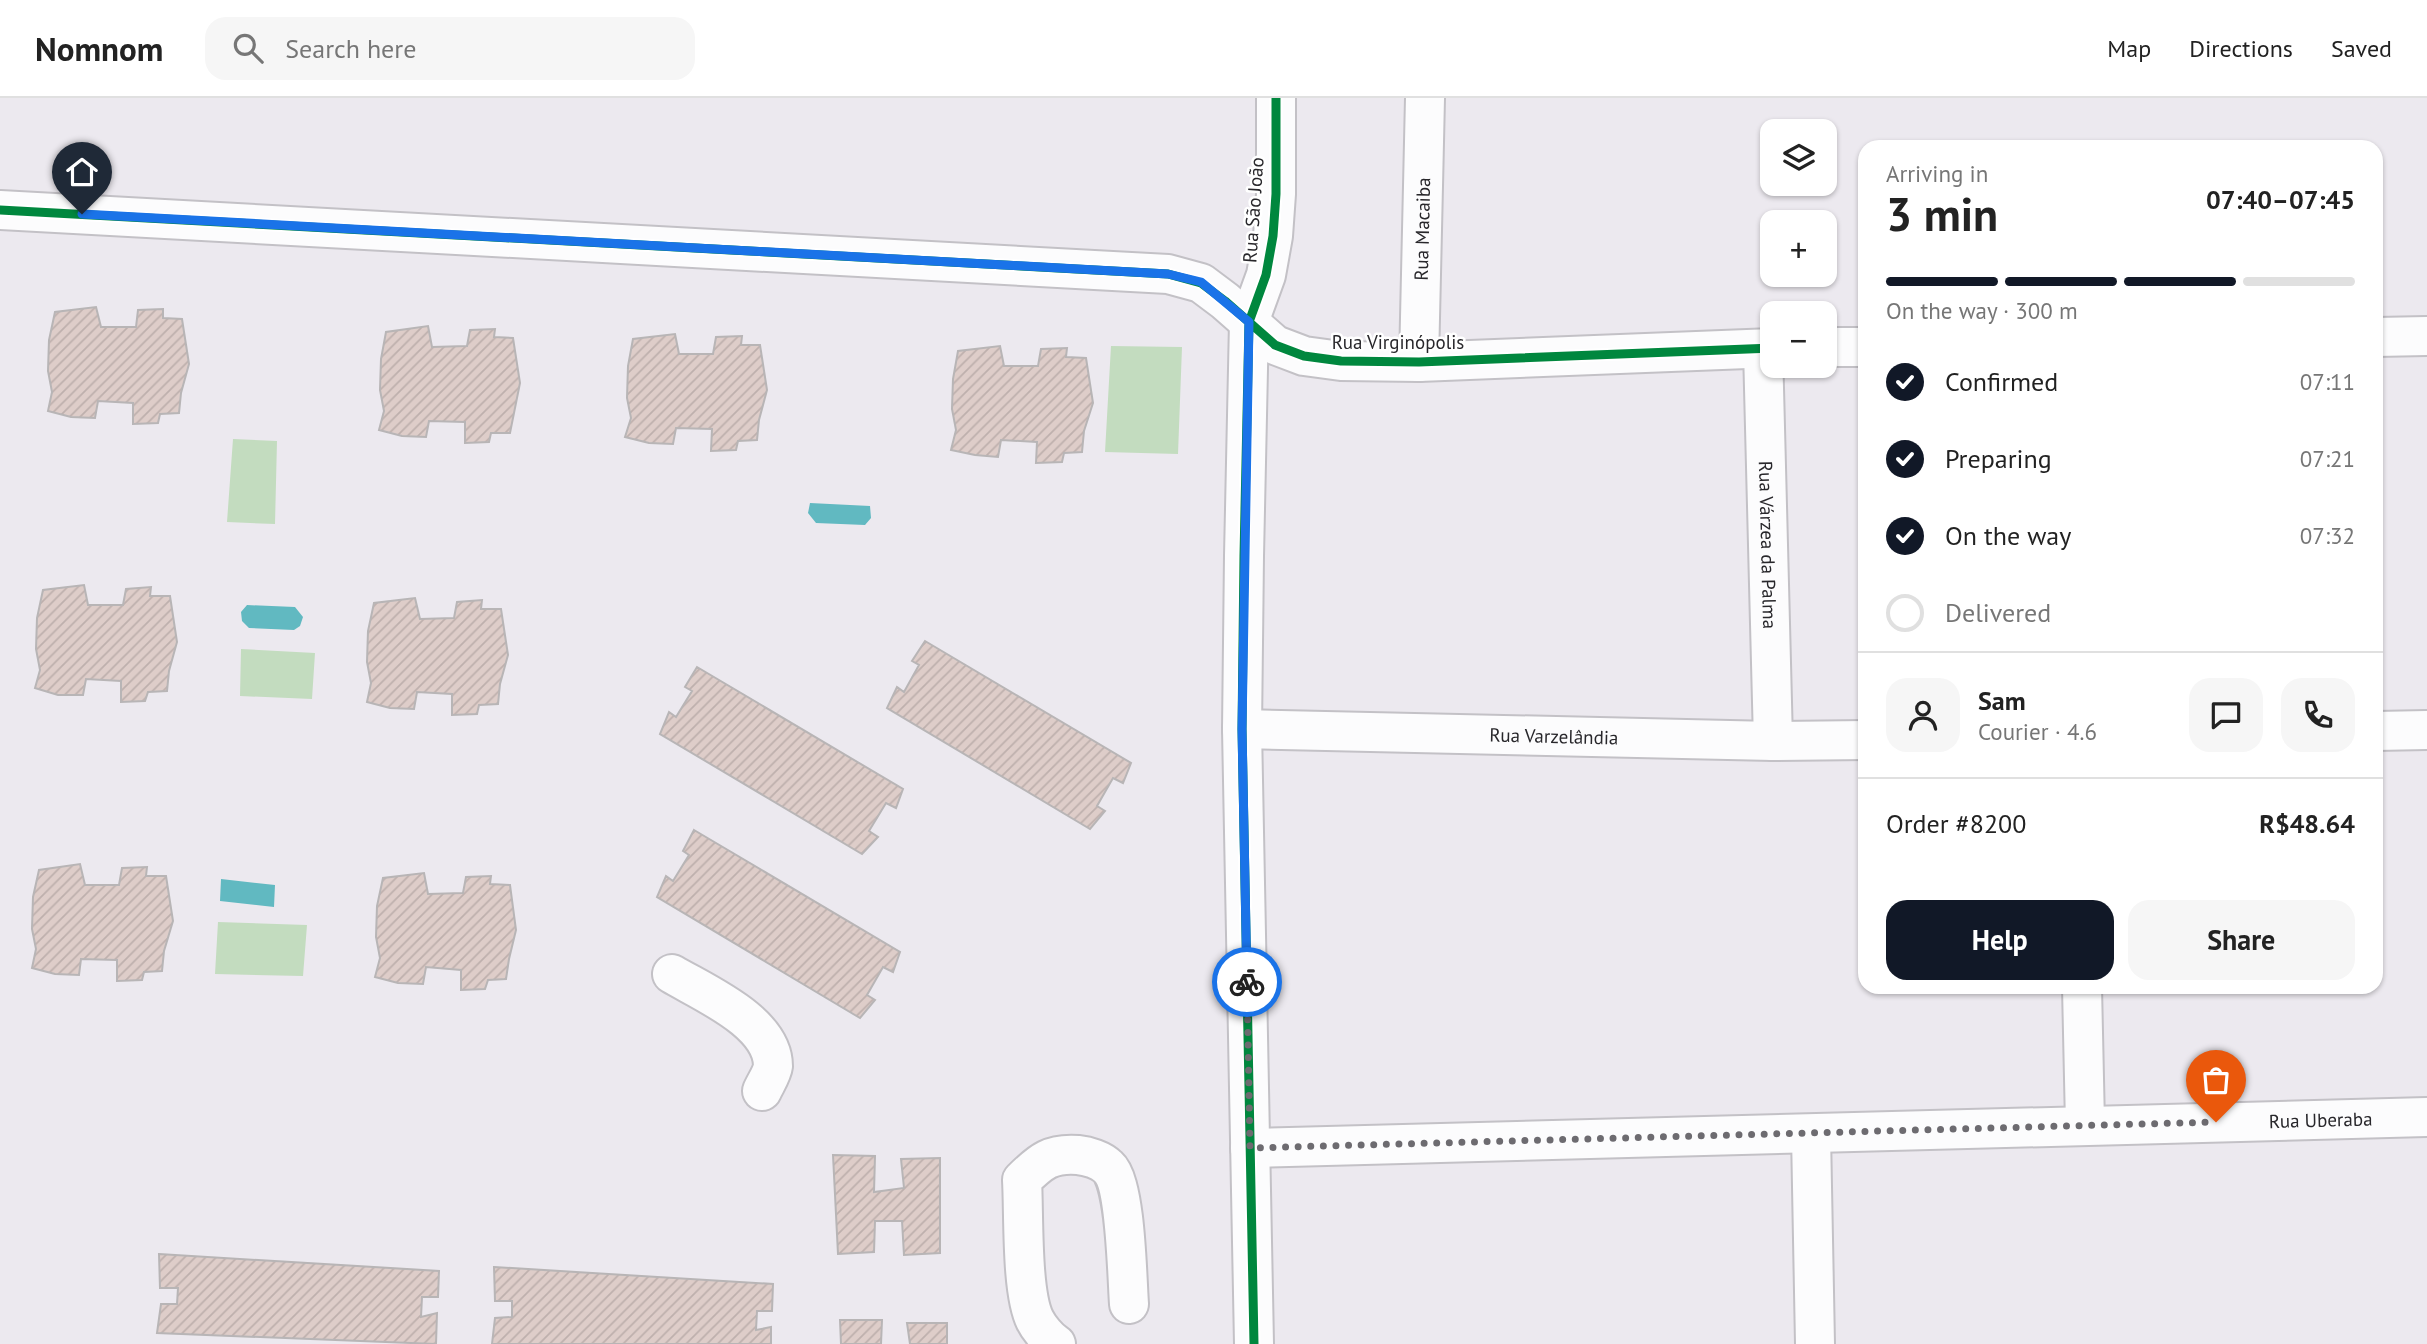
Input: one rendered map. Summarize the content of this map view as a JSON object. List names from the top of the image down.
{
  "streets": {
    "street": [
      "Rua São João",
      "Rua Macaiba",
      "Rua Virginópolis",
      "Rua Várzea da Palma",
      "Rua Varzelândia",
      "Rua Uberaba"
    ]
  },
  "crossings": [
    ["Rua São João", "Rua Virginópolis"],
    ["Rua São João", "Rua Varzelândia"],
    ["Rua São João", "Rua Uberaba"],
    ["Rua Macaiba", "Rua Virginópolis"],
    ["Rua Várzea da Palma", "Rua Varzelândia"]
  ],
  "page": {
    "header": "Nomnom",
    "search": "Search here",
    "nav": ["Map", "Directions", "Saved"],
    "map_buttons": ["+", "−"],
    "heading": ["3 min", "Arriving in", "07:40–07:45"],
    "panel": [
      "Sam",
      "Courier · 4.6",
      "Order #8200",
      "R$48.64"
    ],
    "bar": "On the way · 300 m",
    "list": [
      ["Confirmed", "07:11"],
      ["Preparing", "07:21"],
      ["On the way", "07:32"],
      "Delivered"
    ],
    "buttons": ["Help", "Share"]
  }
}
